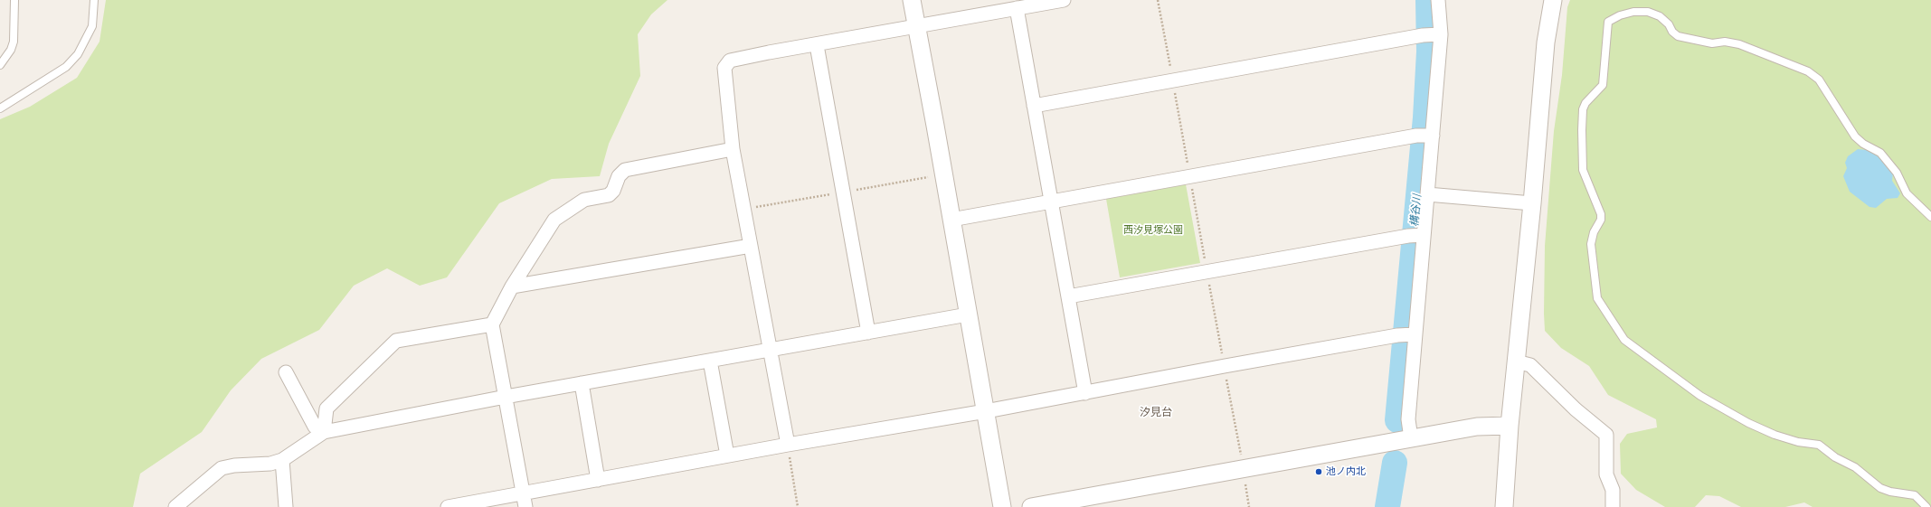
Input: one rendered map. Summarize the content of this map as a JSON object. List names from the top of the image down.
{
  "districts": ["汐見台"],
  "water": ["構谷川"],
  "parks": ["西汐見塚公園"],
  "places": ["池ノ内北"]
}
